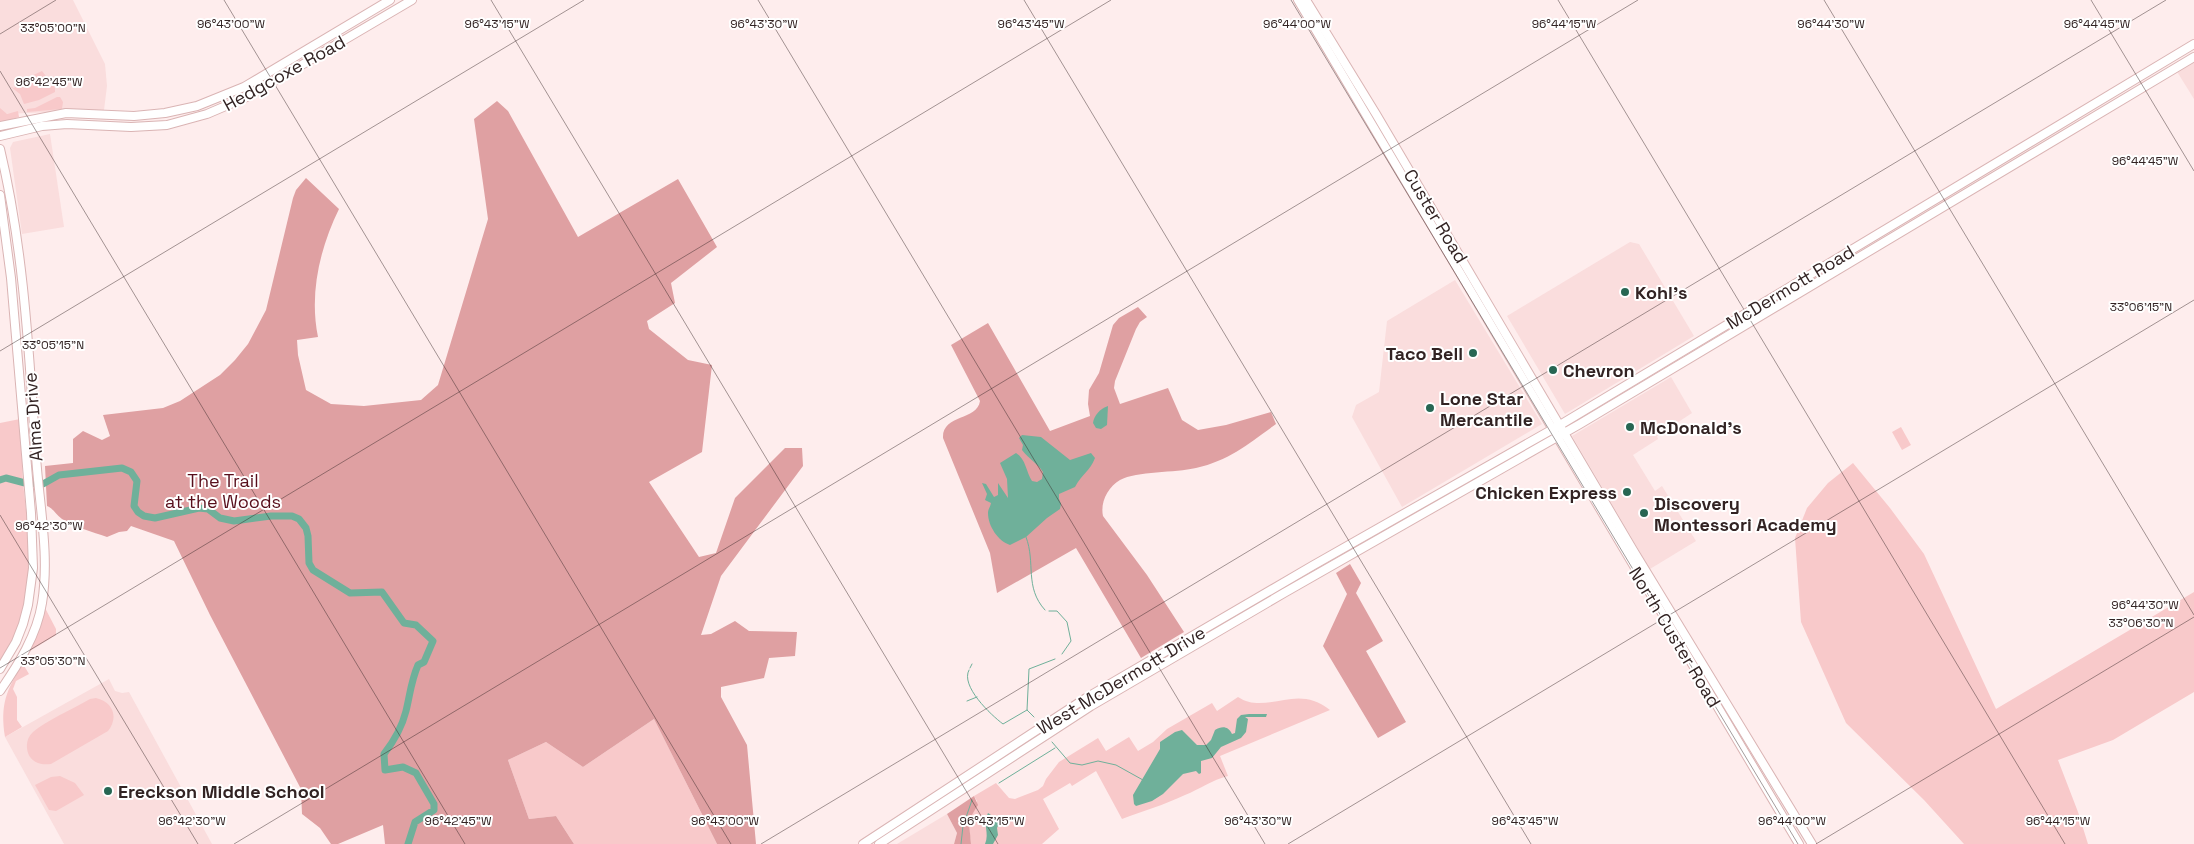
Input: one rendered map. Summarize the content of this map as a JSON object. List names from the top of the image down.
{
  "streets": {
    "main road": [
      "Hedgcoxe Road",
      "Custer Road",
      "McDermott Road",
      "Alma Drive",
      "North Custer Road",
      "West McDermott Drive"
    ]
  },
  "crossings": [
    ["Custer Road", "McDermott Road"],
    ["Custer Road", "North Custer Road"],
    ["McDermott Road", "North Custer Road"],
    ["McDermott Road", "West McDermott Drive"]
  ],
  "parks": ["The Trail at the Woods"],
  "places": [
    "Kohl's",
    "Taco Bell",
    "Chevron",
    "Lone Star Mercantile",
    "McDonald's",
    "Chicken Express",
    "Discovery Montessori Academy",
    "Ereckson Middle School"
  ],
  "coordinates": [
    "96°43'00\"W",
    "96°43'15\"W",
    "96°43'30\"W",
    "96°44'00\"W",
    "96°44'15\"W",
    "96°44'30\"W",
    "96°43'45\"W",
    "96°44'45\"W",
    "33°05'00\"N",
    "96°42'45\"W",
    "33°06'15\"N",
    "33°05'15\"N",
    "96°42'30\"W",
    "33°06'30\"N",
    "33°05'30\"N"
  ]
}
